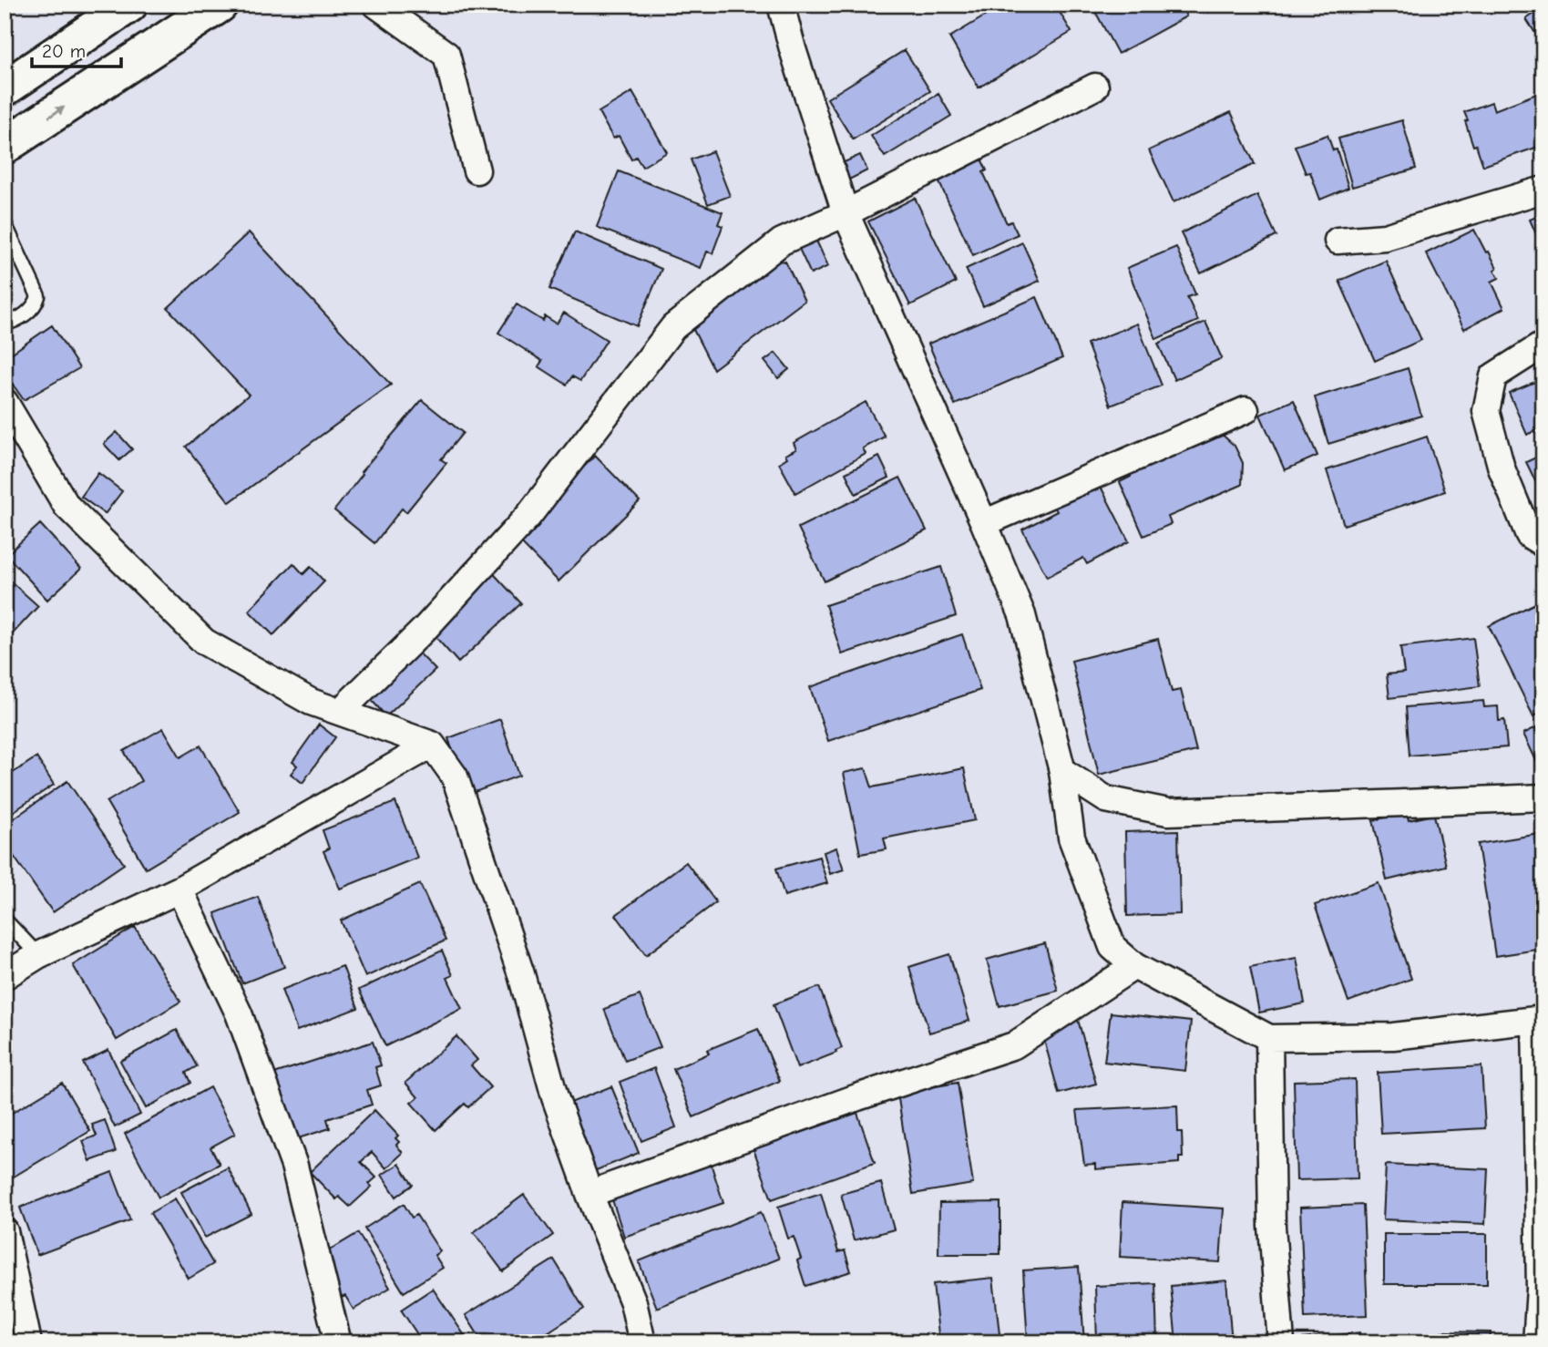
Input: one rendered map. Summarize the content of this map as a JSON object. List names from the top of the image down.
{
  "scale_bar": "20 m"
}
